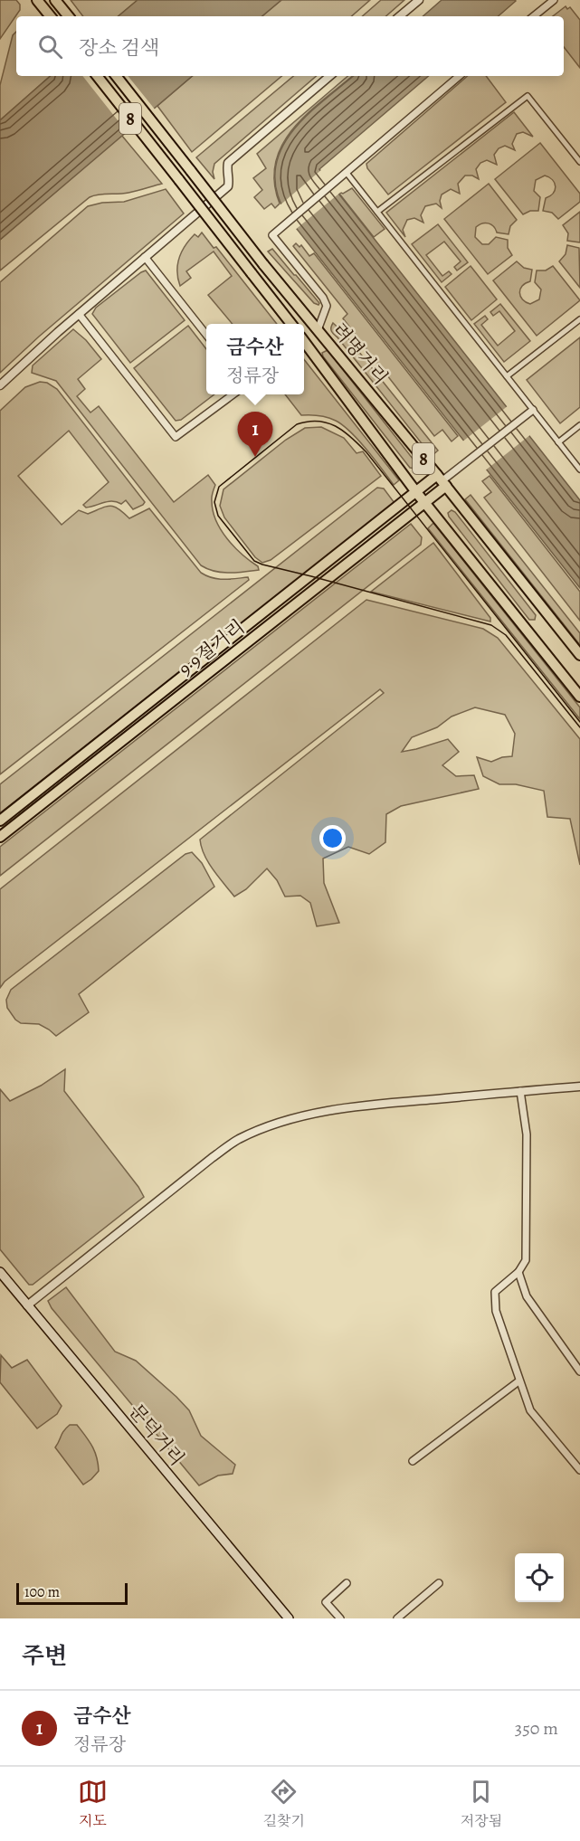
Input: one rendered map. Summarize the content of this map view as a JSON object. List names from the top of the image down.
{
  "streets": {
    "highway": ["8", "려명거리", "9·9절거리"],
    "main road": ["문덕거리"]
  },
  "crossings": [
    ["려명거리", "9·9절거리"]
  ],
  "scale_bar": "100 m",
  "page": {
    "search": "장소 검색",
    "popup": ["금수산", "정류장"],
    "pins": "1",
    "scale": "100 m",
    "heading": "주변",
    "list": [
      {
        "mark": "1",
        "name": "금수산",
        "note": "정류장",
        "value": "350 m"
      }
    ],
    "nav": ["지도", "길찾기", "저장됨"]
  }
}
